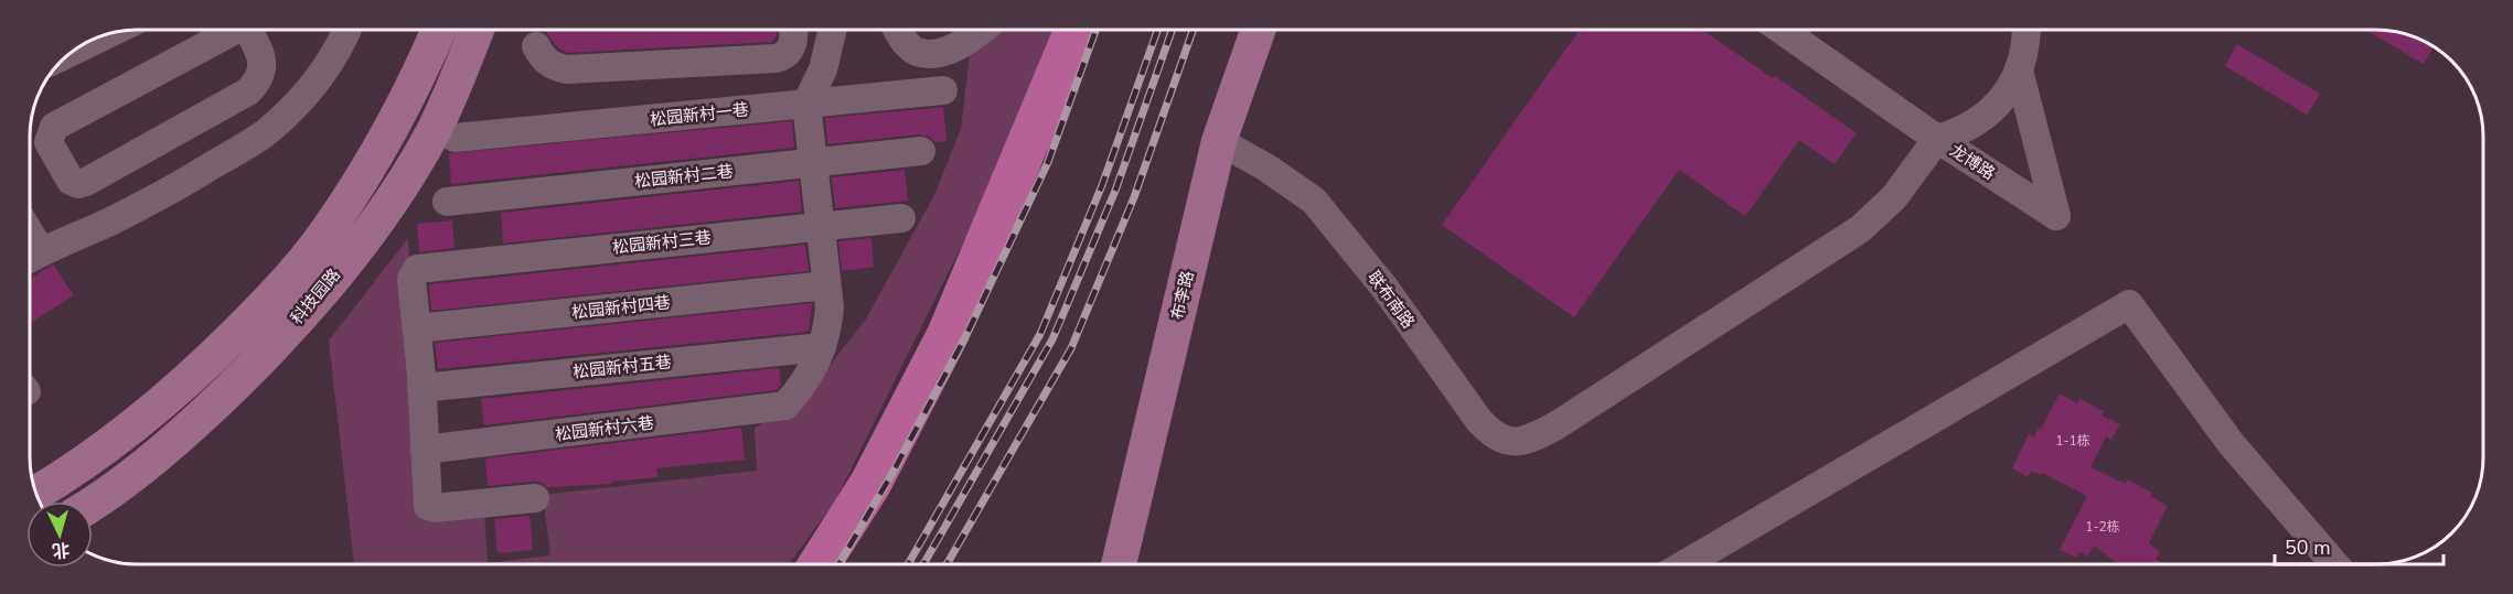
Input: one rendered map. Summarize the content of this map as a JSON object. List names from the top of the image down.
{
  "streets": {
    "main road": ["布李路", "科技园路"],
    "street": [
      "松园新村一巷",
      "龙博路",
      "松园新村二巷",
      "松园新村三巷",
      "联布南路",
      "松园新村四巷",
      "松园新村五巷",
      "松园新村六巷"
    ]
  },
  "crossings": [
    ["龙博路", "联布南路"],
    ["松园新村三巷", "松园新村四巷"],
    ["布李路", "联布南路"],
    ["松园新村五巷", "松园新村六巷"]
  ],
  "house_numbers": ["1-1栋", "1-2栋"],
  "scale_bar": "50 m",
  "north": "bottom"
}
